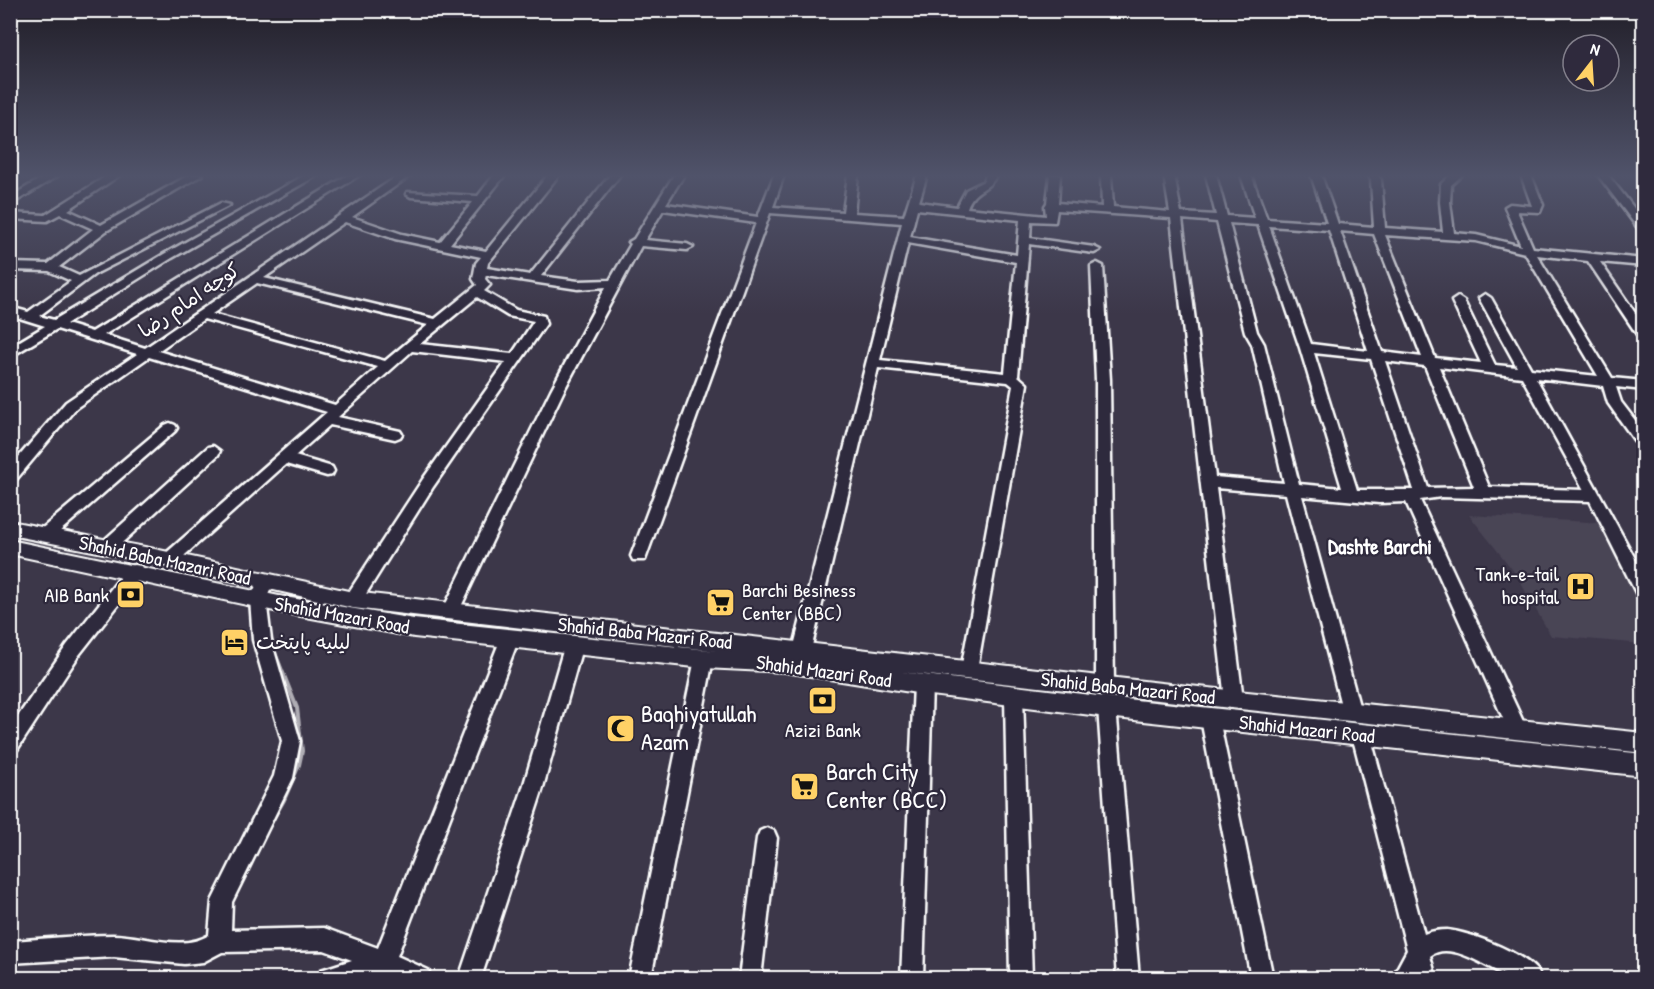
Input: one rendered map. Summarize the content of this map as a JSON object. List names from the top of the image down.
{
  "streets": {
    "main road": ["Shahid Baba Mazari Road", "Shahid Mazari Road"],
    "street": ["کوچه امام رضا"]
  },
  "crossings": [
    ["Shahid Baba Mazari Road", "Shahid Mazari Road"]
  ],
  "districts": ["Dashte Barchi"],
  "places": {
    "hospital": ["Tank-e-tail hospital"],
    "bank": ["AIB Bank", "Azizi Bank"],
    "supermarket": ["Barchi Besiness Center (BBC)", "Barch City Center (BCC)"],
    "hotel": ["لیلیه پایتخت"],
    "mosque": ["Baqhiyatullah Azam"]
  },
  "north": "top"
}
